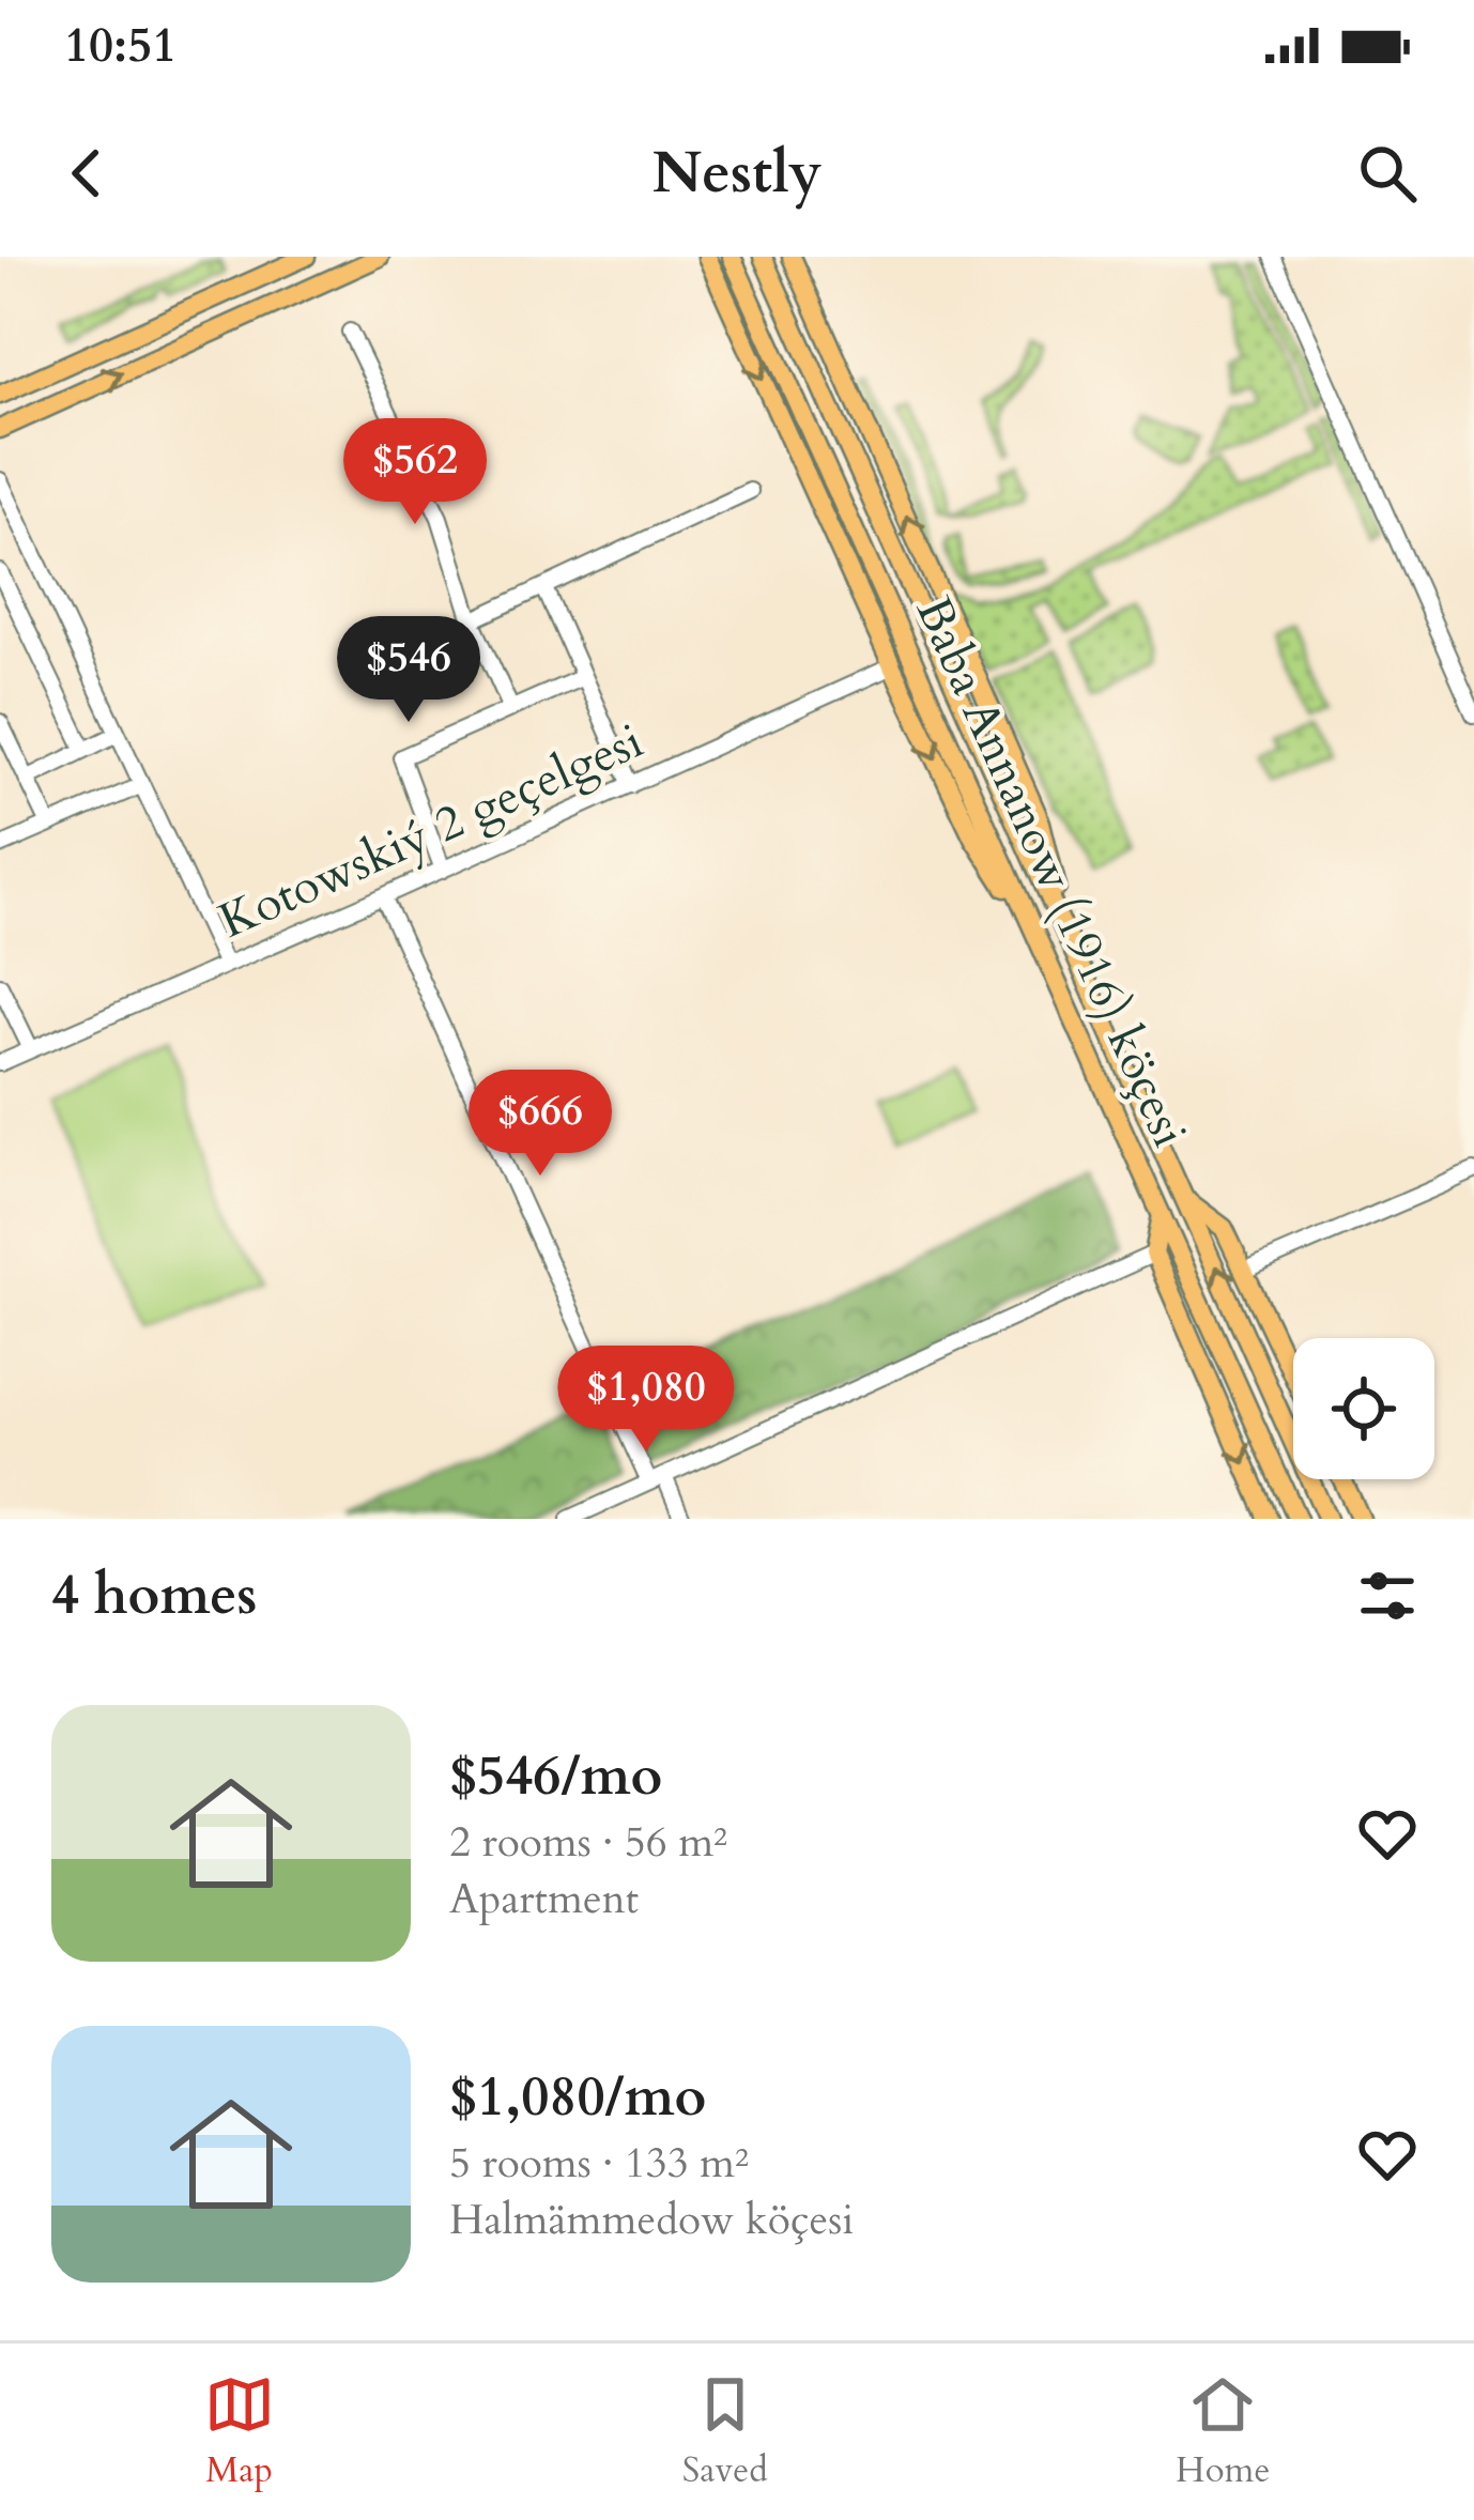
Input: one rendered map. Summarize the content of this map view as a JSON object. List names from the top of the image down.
{
  "streets": {
    "main road": ["Baba Annanow (1916) köçesi"],
    "street": ["Kotowskiý 2 geçelgesi"]
  },
  "page": {
    "status": "10:51",
    "header": "Nestly",
    "price": [
      "$562",
      "$546",
      "$666",
      "$1,080"
    ],
    "heading": "4 homes",
    "list": [
      {
        "name": "$546/mo",
        "note": "2 rooms · 56 m² · Apartment"
      },
      {
        "name": "$1,080/mo",
        "note": "5 rooms · 133 m² · Halmämmedow köçesi"
      }
    ],
    "tabs": ["Map", "Saved", "Home"]
  }
}
